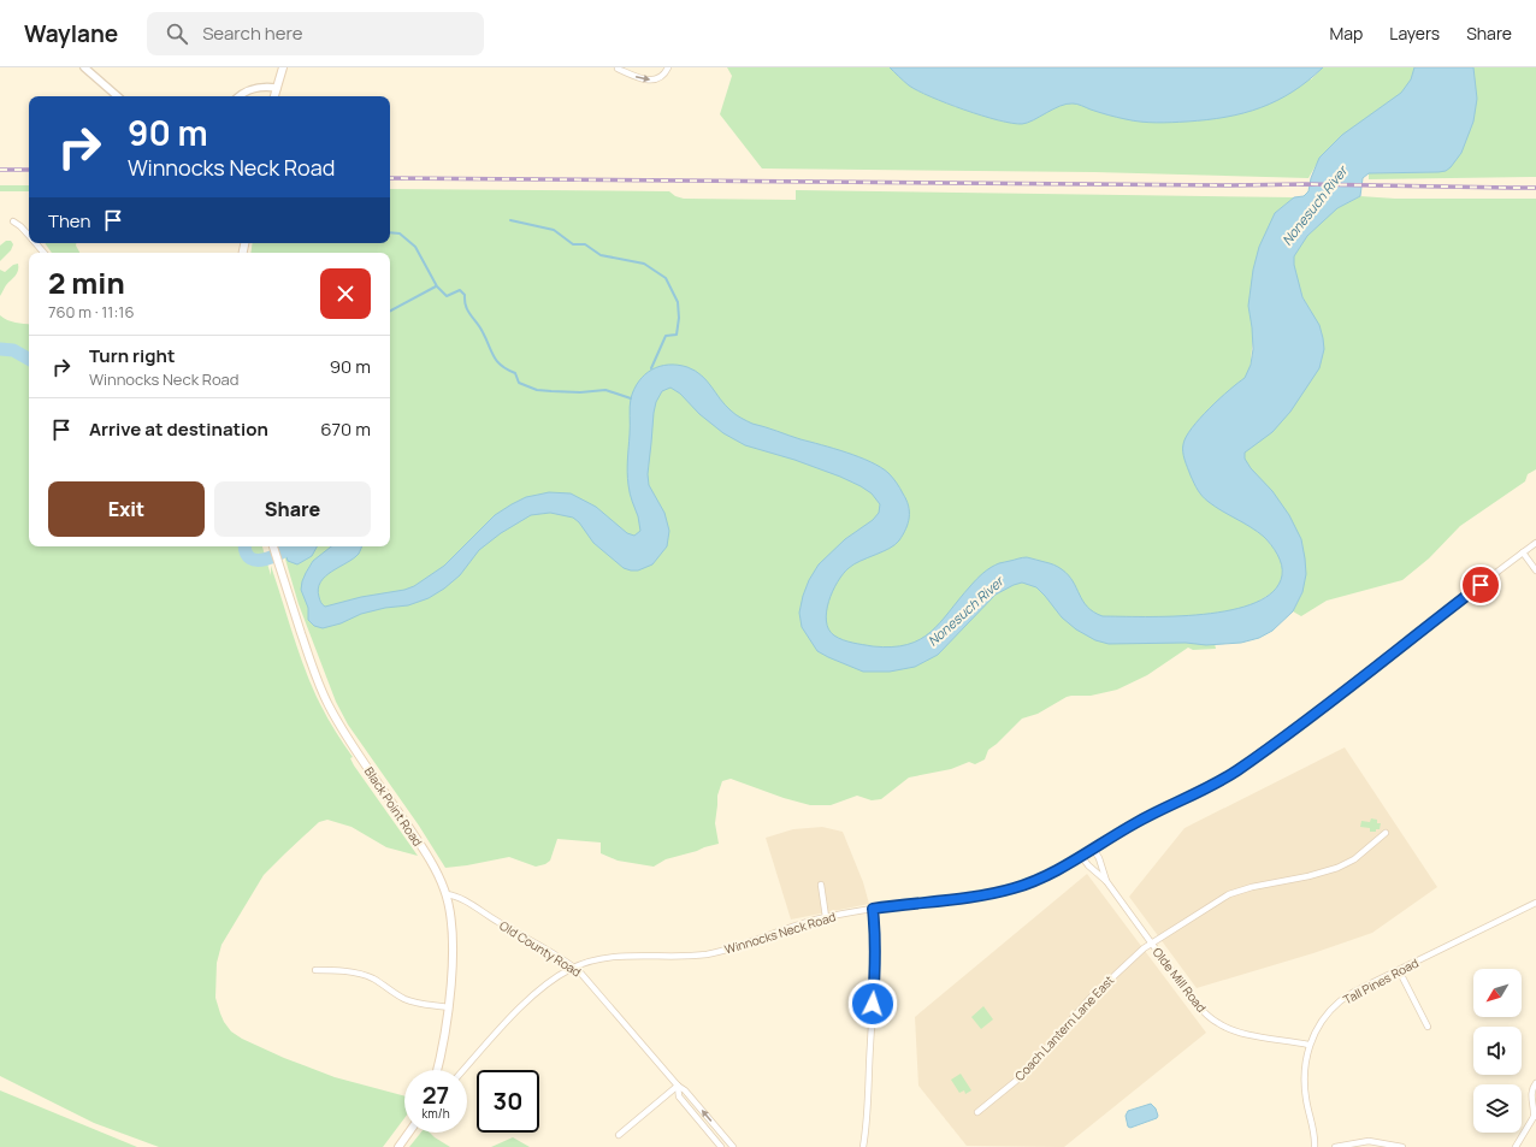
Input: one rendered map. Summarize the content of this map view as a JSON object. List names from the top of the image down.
{
  "streets": {
    "main road": ["Black Point Road"],
    "street": [
      "Winnocks Neck Road",
      "Old County Road",
      "Olde Mill Road",
      "Tall Pines Road",
      "Coach Lantern Lane East"
    ]
  },
  "crossings": [
    ["Black Point Road", "Old County Road"],
    ["Winnocks Neck Road", "Old County Road"],
    ["Winnocks Neck Road", "Olde Mill Road"],
    ["Olde Mill Road", "Tall Pines Road"],
    ["Olde Mill Road", "Coach Lantern Lane East"]
  ],
  "water": ["Nonesuch River"],
  "north": "bottom left",
  "page": {
    "header": "Waylane",
    "search": "Search here",
    "nav": ["Map", "Layers", "Share"],
    "turn": ["90 m", "Winnocks Neck Road"],
    "then": "Then",
    "heading": ["2 min", "760 m · 11:16"],
    "list": [
      {
        "name": "Turn right",
        "note": "Winnocks Neck Road",
        "value": "90 m"
      },
      {
        "name": "Arrive at destination",
        "value": "670 m"
      }
    ],
    "buttons": ["Exit", "Share"],
    "speed": "27 km/h",
    "limit": "30"
  }
}
